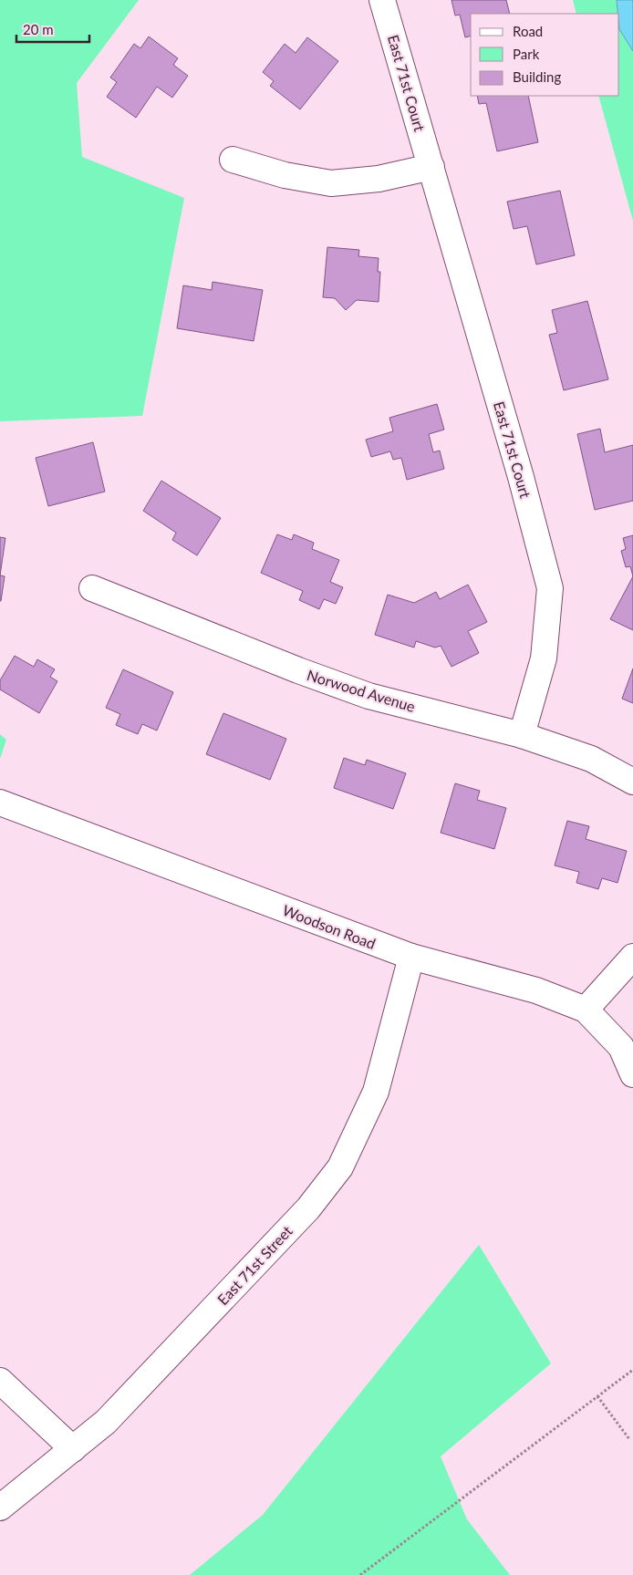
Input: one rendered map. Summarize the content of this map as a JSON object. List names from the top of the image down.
{
  "streets": {
    "street": [
      "East 71st Court",
      "Norwood Avenue",
      "Woodson Road",
      "East 71st Street"
    ]
  },
  "crossings": [
    ["East 71st Court", "Norwood Avenue"],
    ["Woodson Road", "East 71st Street"]
  ],
  "legend": ["Road", "Park", "Building"],
  "scale_bar": "20 m"
}
